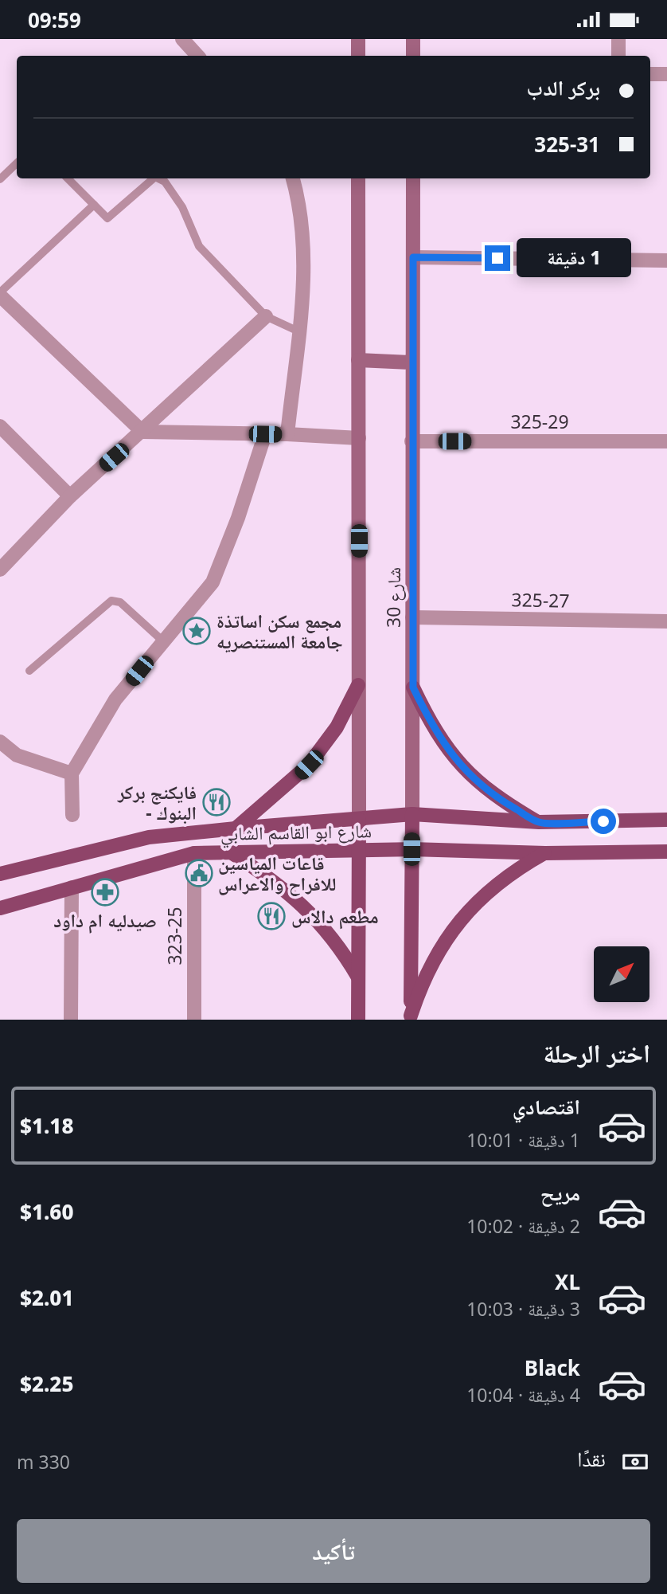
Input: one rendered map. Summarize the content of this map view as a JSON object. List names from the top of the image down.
{
  "streets": {
    "main road": ["شارع 30", "شارع ابو القاسم الشابي"],
    "street": ["325-29", "325-27", "323-25"]
  },
  "crossings": [
    ["325-29", "شارع 30"],
    ["شارع 30", "325-27"],
    ["شارع 30", "شارع ابو القاسم الشابي"],
    ["شارع ابو القاسم الشابي", "323-25"]
  ],
  "places": {
    "place": ["مجمع سكن اساتذة جامعة المستنصريه"],
    "restaurant": ["فايكنج بركر - البنوك", "مطعم دالاس"],
    "public building": ["قاعات المياسين للافراح والاعراس"],
    "pharmacy": ["صيدليه ام داود"]
  },
  "north": "top right",
  "page": {
    "status": "09:59",
    "banner": ["بركر الدب", "325-31"],
    "bubble": "1 دقيقة",
    "heading": "اختر الرحلة",
    "list": [
      {
        "name": "اقتصادي",
        "note": "1 دقيقة · 10:01",
        "value": "$1.18"
      },
      {
        "name": "مريح",
        "note": "2 دقيقة · 10:02",
        "value": "$1.60"
      },
      {
        "name": "XL",
        "note": "3 دقيقة · 10:03",
        "value": "$2.01"
      },
      {
        "name": "Black",
        "note": "4 دقيقة · 10:04",
        "value": "$2.25"
      }
    ],
    "pay": ["نقدًا", "330 m"],
    "buttons": "تأكيد"
  }
}
